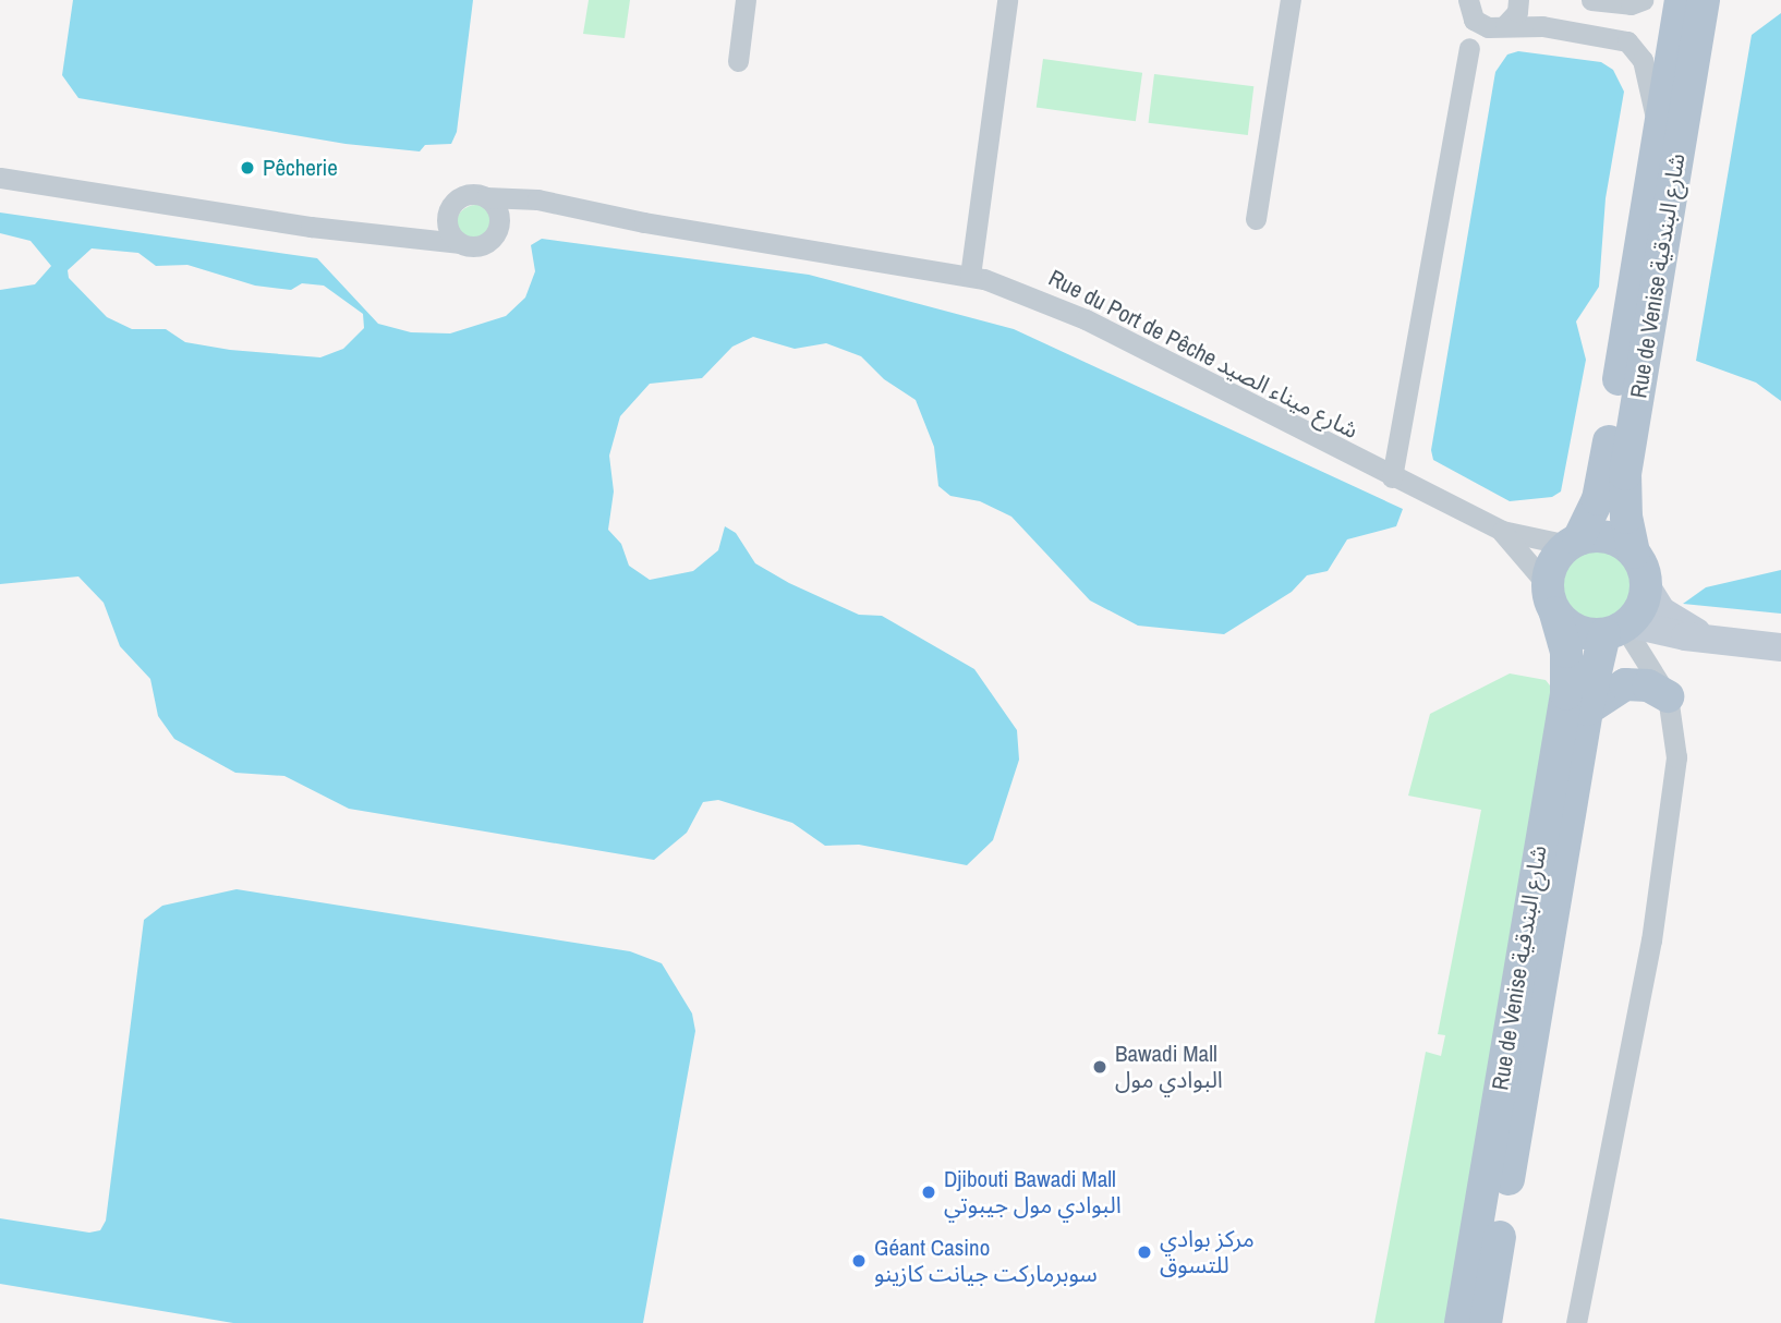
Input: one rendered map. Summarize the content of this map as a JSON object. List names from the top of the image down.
{
  "streets": {
    "main road": ["Rue de Venise شارع البندقية"],
    "street": ["Rue du Port de Pêche شارع ميناء الصيد"]
  },
  "crossings": [
    ["Rue de Venise شارع البندقية", "Rue du Port de Pêche شارع ميناء الصيد"]
  ],
  "places": [
    "Pêcherie",
    "Bawadi Mall البوادي مول",
    "Djibouti Bawadi Mall البوادي مول جيبوتي",
    "مركز بوادي للتسوق",
    "Géant Casino سوبرماركت جيانت كازينو"
  ]
}
